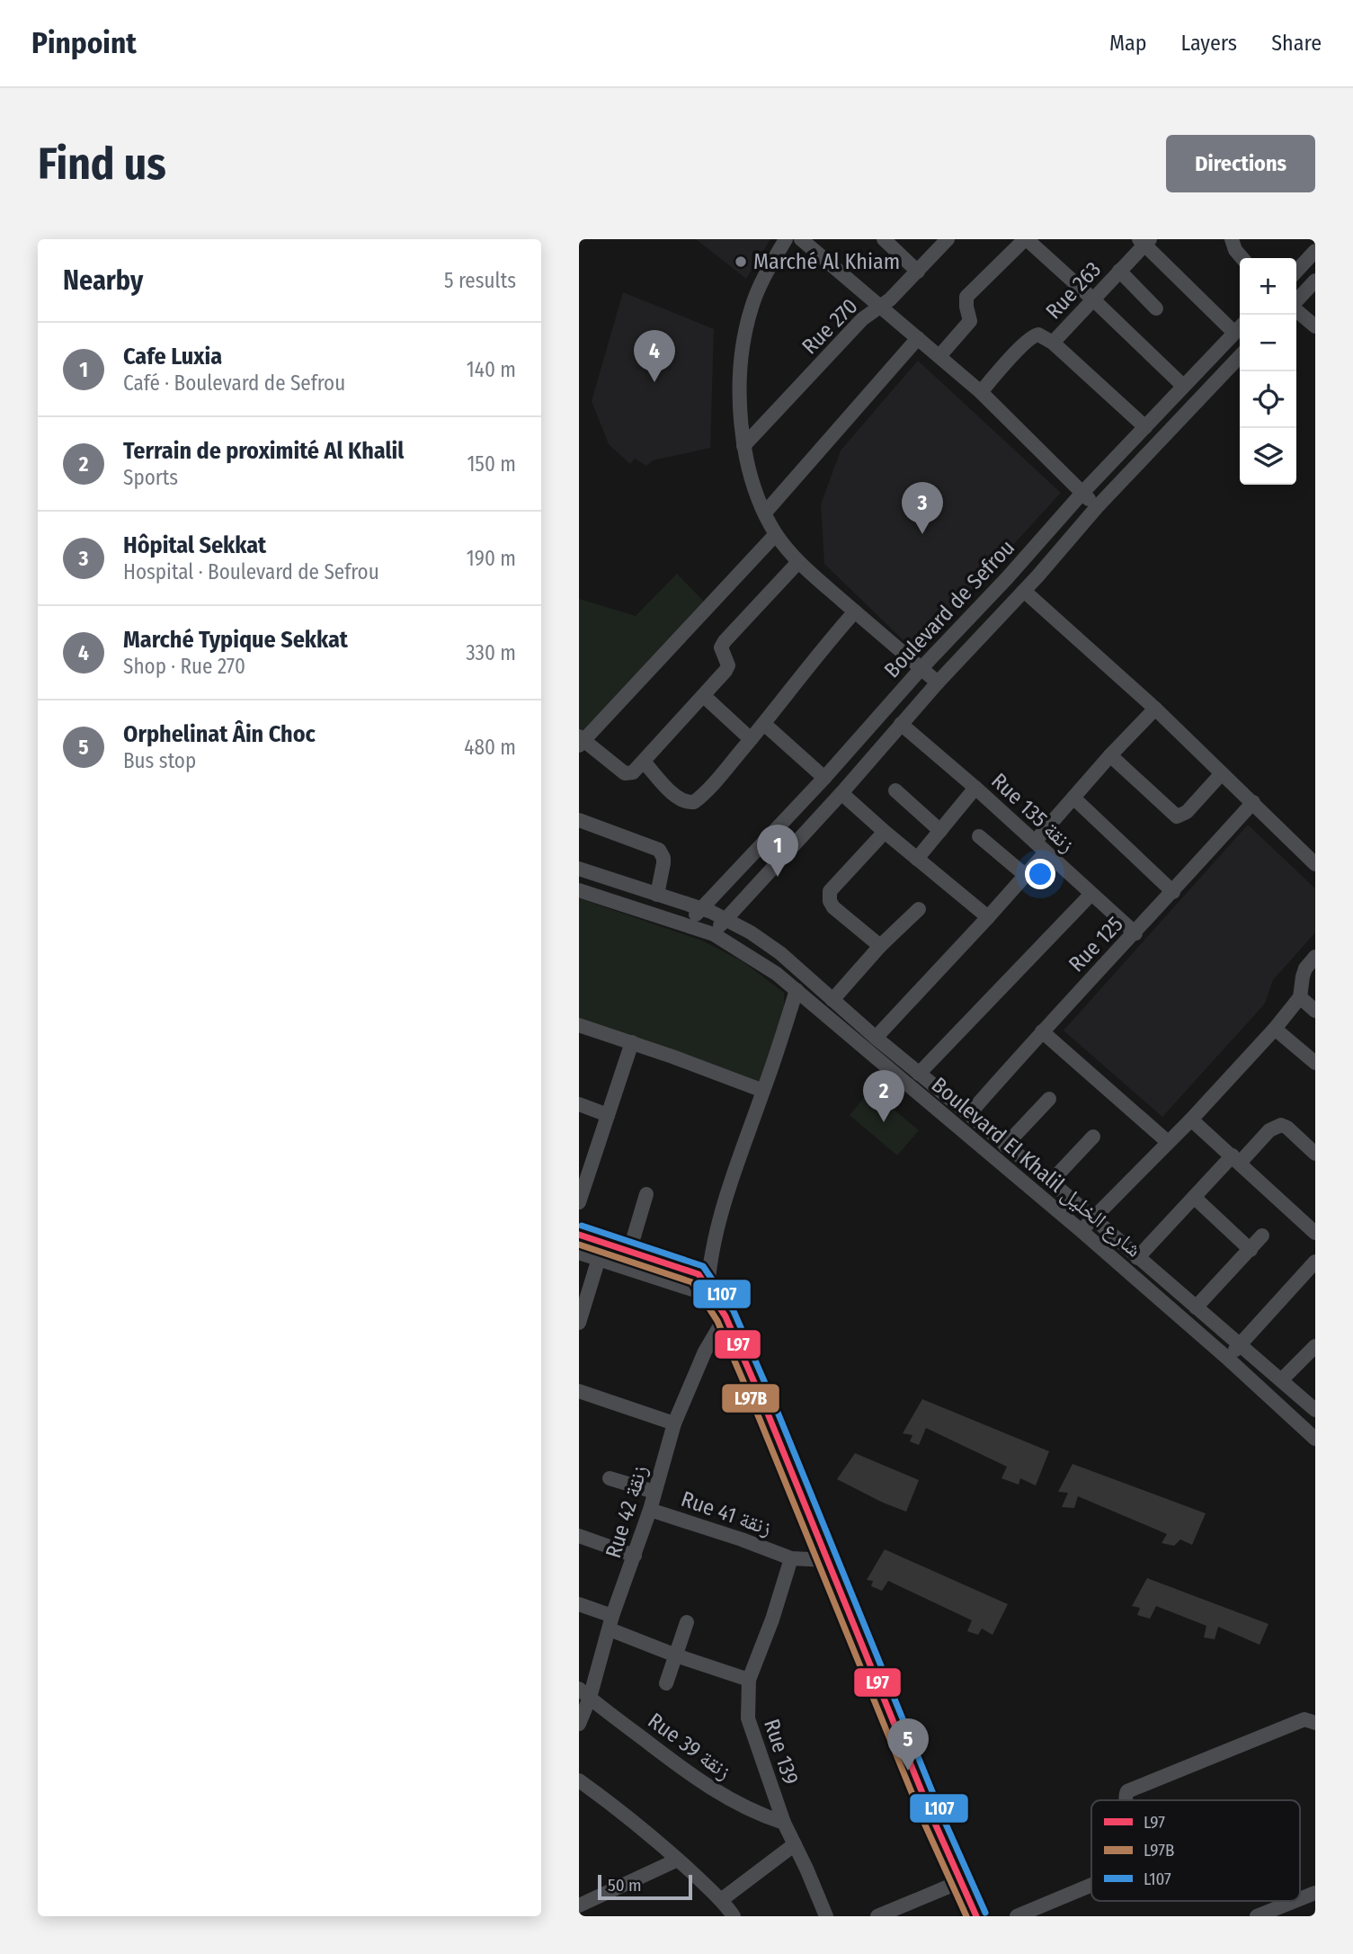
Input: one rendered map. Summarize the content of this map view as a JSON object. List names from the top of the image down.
{
  "streets": {
    "street": [
      "Rue 263",
      "Rue 270",
      "Boulevard de Sefrou",
      "Rue 135 زنقة",
      "Rue 125",
      "Boulevard El Khalil شارع الخليل",
      "Rue 42 زنقة",
      "Rue 41 زنقة",
      "Rue 39 زنقة",
      "Rue 139"
    ]
  },
  "crossings": [
    ["Boulevard de Sefrou", "Rue 135 زنقة"],
    ["Boulevard de Sefrou", "Boulevard El Khalil شارع الخليل"],
    ["Rue 135 زنقة", "Rue 125"],
    ["Rue 125", "Boulevard El Khalil شارع الخليل"],
    ["Rue 42 زنقة", "Rue 41 زنقة"],
    ["Rue 42 زنقة", "Rue 39 زنقة"],
    ["Rue 41 زنقة", "Rue 139"],
    ["Rue 39 زنقة", "Rue 139"]
  ],
  "places": ["Marché Al Khiam"],
  "lines": ["transit line L107", "transit line L97", "transit line L97B"],
  "legend": ["L97", "L97B", "L107"],
  "scale_bar": "50 m",
  "page": {
    "header": "Pinpoint",
    "nav": ["Map", "Layers", "Share"],
    "buttons": "Directions",
    "title": "Find us",
    "heading": ["Nearby", "5 results"],
    "map_buttons": ["+", "−"],
    "list": [
      {
        "mark": "1",
        "name": "Cafe Luxia",
        "note": "Café · Boulevard de Sefrou",
        "value": "140 m"
      },
      {
        "mark": "2",
        "name": "Terrain de proximité Al Khalil",
        "note": "Sports",
        "value": "150 m"
      },
      {
        "mark": "3",
        "name": "Hôpital Sekkat",
        "note": "Hospital · Boulevard de Sefrou",
        "value": "190 m"
      },
      {
        "mark": "4",
        "name": "Marché Typique Sekkat",
        "note": "Shop · Rue 270",
        "value": "330 m"
      },
      {
        "mark": "5",
        "name": "Orphelinat Âin Choc",
        "note": "Bus stop",
        "value": "480 m"
      }
    ],
    "pins": [
      "4",
      "3",
      "1",
      "2",
      "5"
    ],
    "scale": "50 m"
  }
}
